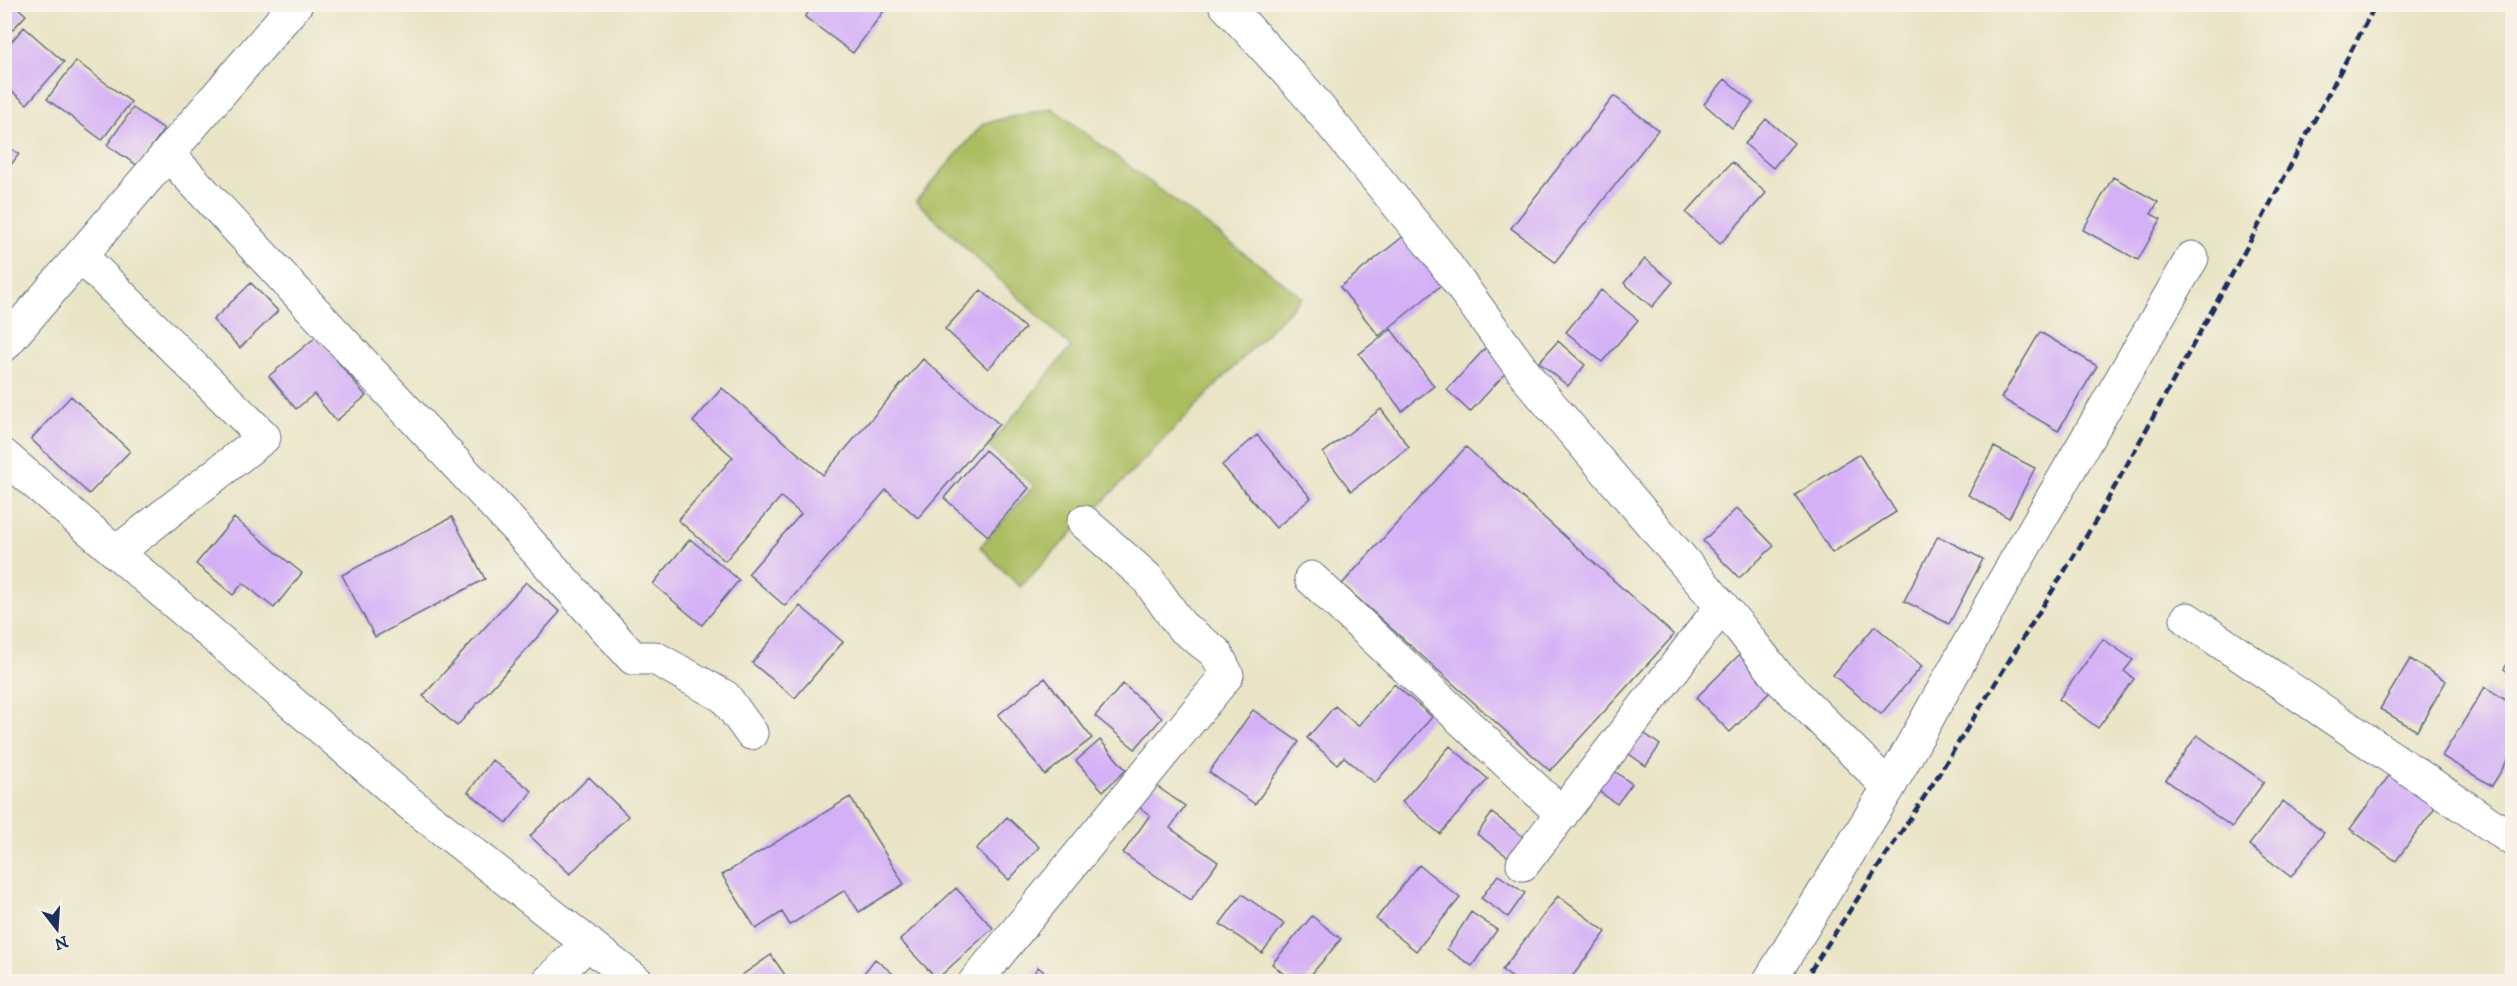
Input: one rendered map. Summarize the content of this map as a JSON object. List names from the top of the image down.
{
  "north": "bottom"
}
